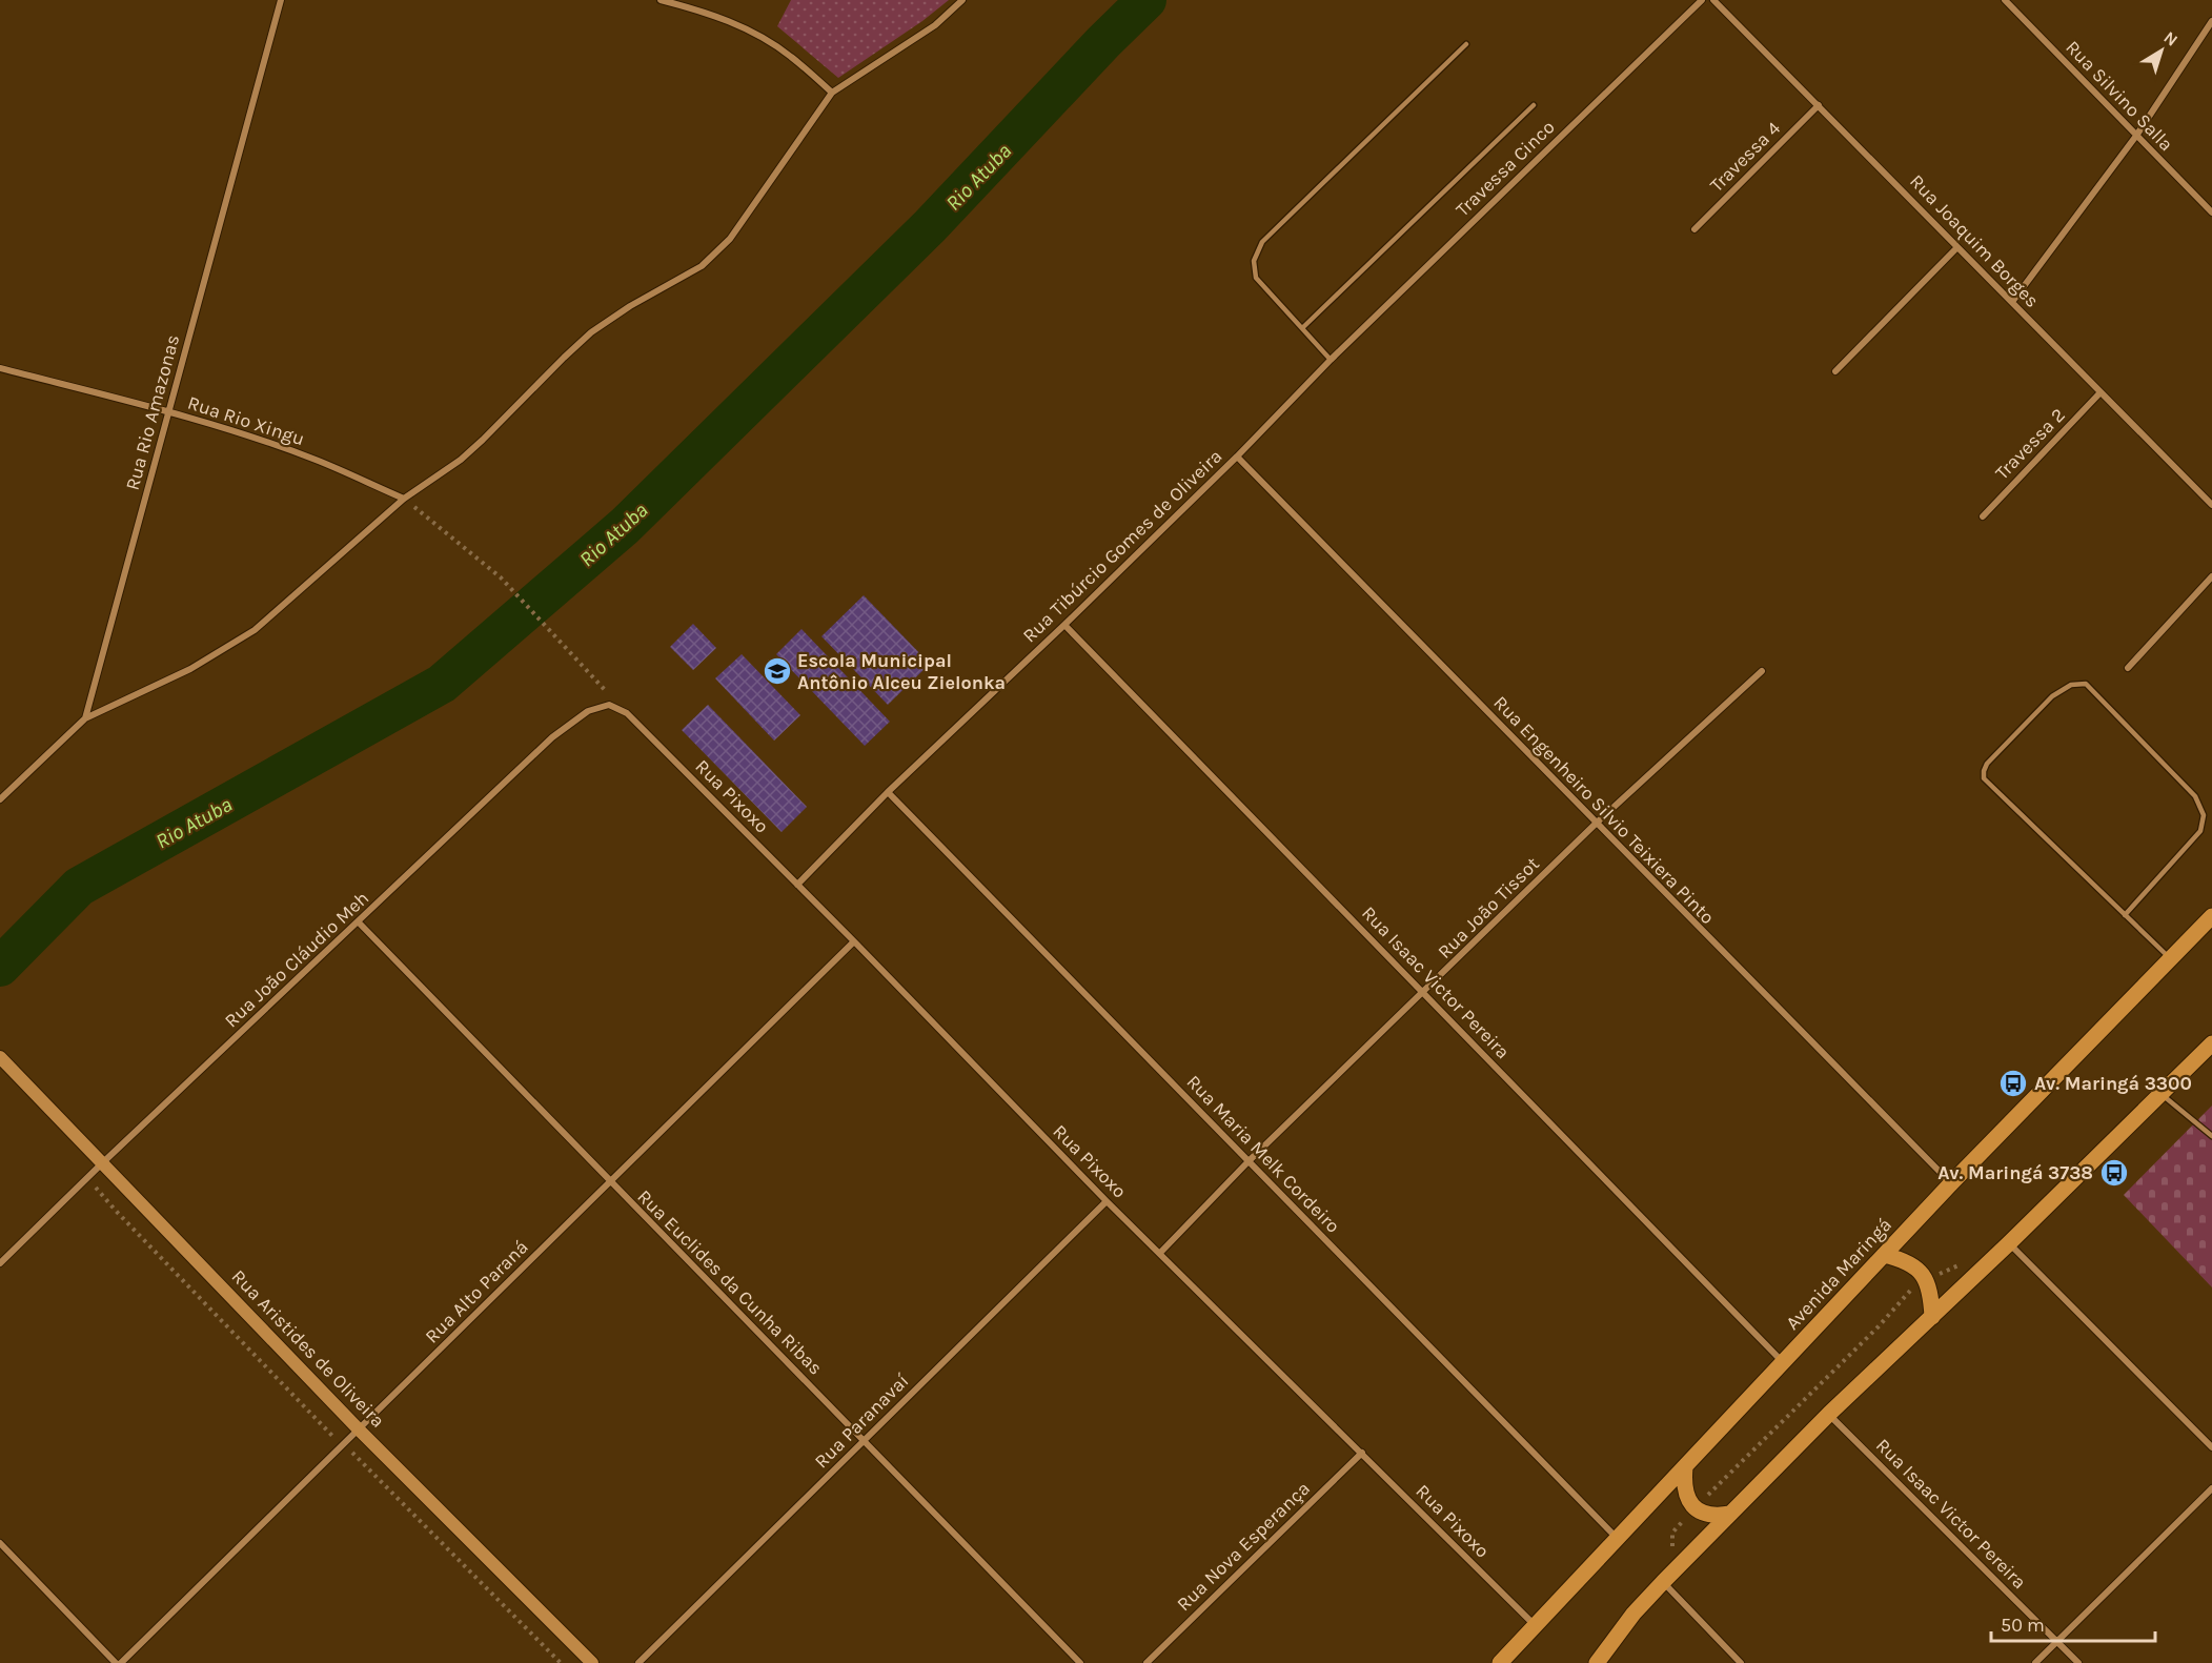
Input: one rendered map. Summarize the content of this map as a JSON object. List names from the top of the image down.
{
  "streets": {
    "main road": ["Avenida Maringá", "Rua Aristides de Oliveira"],
    "street": [
      "Rua Silvino Salla",
      "Travessa 4",
      "Travessa Cinco",
      "Rua Joaquim Borges",
      "Rua Rio Amazonas",
      "Rua Rio Xingu",
      "Travessa 2",
      "Rua Tibúrcio Gomes de Oliveira",
      "Rua Pixoxo",
      "Rua Engenheiro Silvio Teixiera Pinto",
      "Rua João Tissot",
      "Rua João Cláudio Meh",
      "Rua Isaac Victor Pereira",
      "Rua Maria Melk Cordeiro",
      "Rua Euclides da Cunha Ribas",
      "Rua Alto Paraná",
      "Rua Paranavaí",
      "Rua Nova Esperança"
    ]
  },
  "crossings": [
    ["Travessa 4", "Rua Joaquim Borges"],
    ["Travessa Cinco", "Rua Tibúrcio Gomes de Oliveira"],
    ["Rua Joaquim Borges", "Travessa 2"],
    ["Rua Rio Amazonas", "Rua Rio Xingu"],
    ["Rua Tibúrcio Gomes de Oliveira", "Rua Pixoxo"],
    ["Rua Tibúrcio Gomes de Oliveira", "Rua Engenheiro Silvio Teixiera Pinto"],
    ["Rua Tibúrcio Gomes de Oliveira", "Rua Isaac Victor Pereira"],
    ["Rua Tibúrcio Gomes de Oliveira", "Rua Maria Melk Cordeiro"],
    ["Rua Pixoxo", "Rua João Tissot"],
    ["Rua Pixoxo", "Rua João Cláudio Meh"],
    ["Rua Pixoxo", "Avenida Maringá"],
    ["Rua Pixoxo", "Rua Alto Paraná"],
    ["Rua Pixoxo", "Rua Paranavaí"],
    ["Rua Pixoxo", "Rua Nova Esperança"],
    ["Rua Engenheiro Silvio Teixiera Pinto", "Rua João Tissot"],
    ["Rua Engenheiro Silvio Teixiera Pinto", "Avenida Maringá"],
    ["Rua João Tissot", "Rua Isaac Victor Pereira"],
    ["Rua João Tissot", "Rua Maria Melk Cordeiro"],
    ["Rua João Cláudio Meh", "Rua Euclides da Cunha Ribas"],
    ["Rua João Cláudio Meh", "Rua Aristides de Oliveira"],
    ["Rua Isaac Victor Pereira", "Avenida Maringá"],
    ["Rua Maria Melk Cordeiro", "Avenida Maringá"],
    ["Rua Euclides da Cunha Ribas", "Rua Alto Paraná"],
    ["Rua Euclides da Cunha Ribas", "Rua Paranavaí"],
    ["Rua Alto Paraná", "Rua Aristides de Oliveira"]
  ],
  "water": ["Rio Atuba"],
  "places": {
    "school or university": ["Escola Municipal Antônio Alceu Zielonka"],
    "bus stop": ["Av. Maringá 3300", "Av. Maringá 3738"]
  },
  "scale_bar": "50 m",
  "north": "top right"
}
